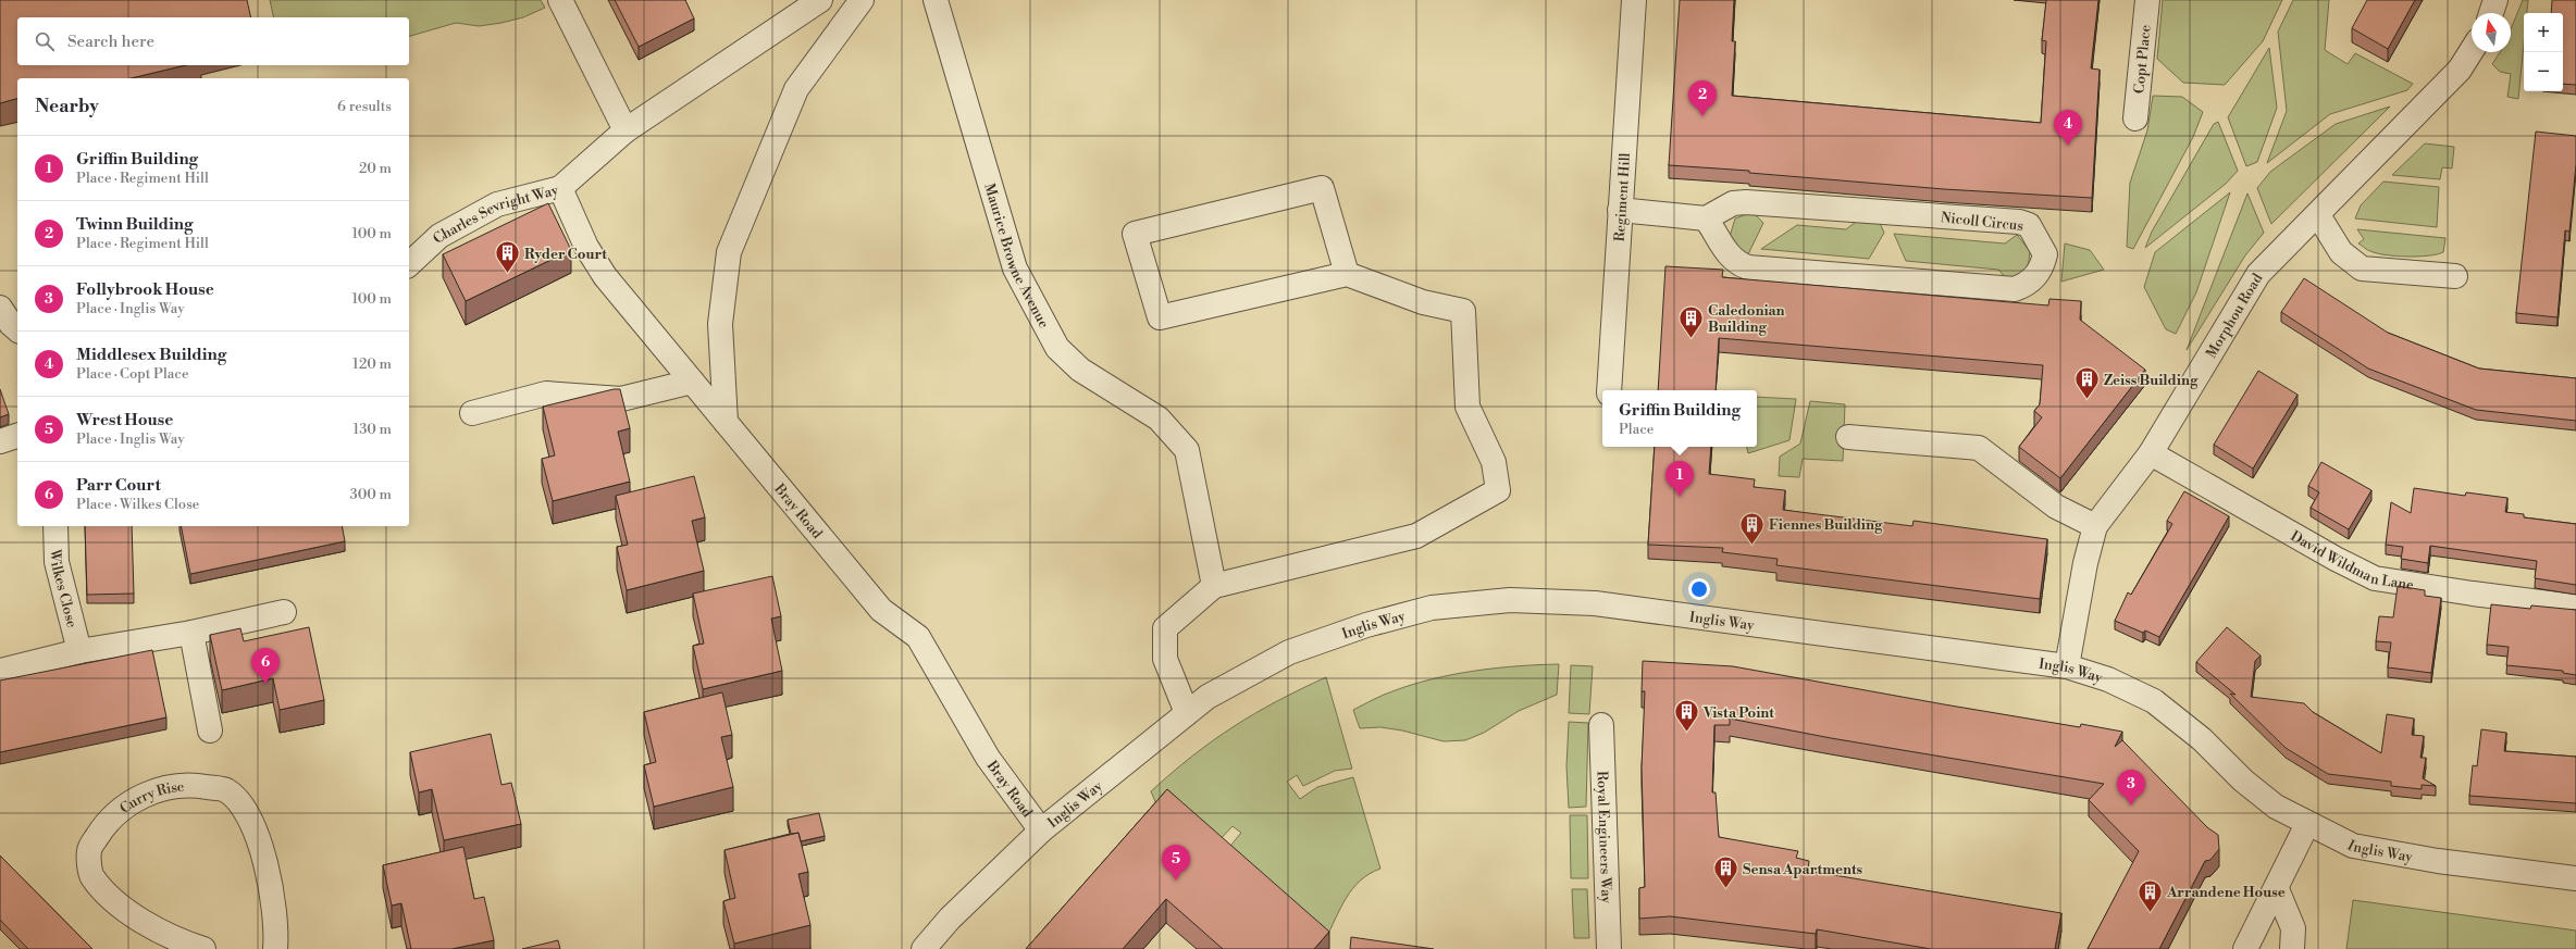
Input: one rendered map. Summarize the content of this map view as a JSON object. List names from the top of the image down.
{
  "streets": {
    "street": [
      "Copt Place",
      "Regiment Hill",
      "Charles Sevright Way",
      "Nicoll Circus",
      "Maurice Browne Avenue",
      "Morphou Road",
      "Bray Road",
      "David Wildman Lane",
      "Wilkes Close",
      "Inglis Way",
      "Curry Rise",
      "Royal Engineers Way"
    ]
  },
  "crossings": [
    ["Charles Sevright Way", "Bray Road"],
    ["Morphou Road", "David Wildman Lane"],
    ["Morphou Road", "Inglis Way"],
    ["Bray Road", "Inglis Way"]
  ],
  "places": {
    "building": [
      "Ryder Court",
      "Caledonian Building",
      "Zeiss Building",
      "Fiennes Building",
      "Vista Point",
      "Sensa Apartments",
      "Arrandene House"
    ]
  },
  "north": "top",
  "page": {
    "map_buttons": ["+", "−"],
    "search": "Search here",
    "heading": ["Nearby", "6 results"],
    "pins": [
      "2",
      "4",
      "1",
      "6",
      "3",
      "5"
    ],
    "list": [
      {
        "mark": "1",
        "name": "Griffin Building",
        "note": "Place · Regiment Hill",
        "value": "20 m"
      },
      {
        "mark": "2",
        "name": "Twinn Building",
        "note": "Place · Regiment Hill",
        "value": "100 m"
      },
      {
        "mark": "3",
        "name": "Follybrook House",
        "note": "Place · Inglis Way",
        "value": "100 m"
      },
      {
        "mark": "4",
        "name": "Middlesex Building",
        "note": "Place · Copt Place",
        "value": "120 m"
      },
      {
        "mark": "5",
        "name": "Wrest House",
        "note": "Place · Inglis Way",
        "value": "130 m"
      },
      {
        "mark": "6",
        "name": "Parr Court",
        "note": "Place · Wilkes Close",
        "value": "300 m"
      }
    ],
    "popup": ["Griffin Building", "Place"]
  }
}
